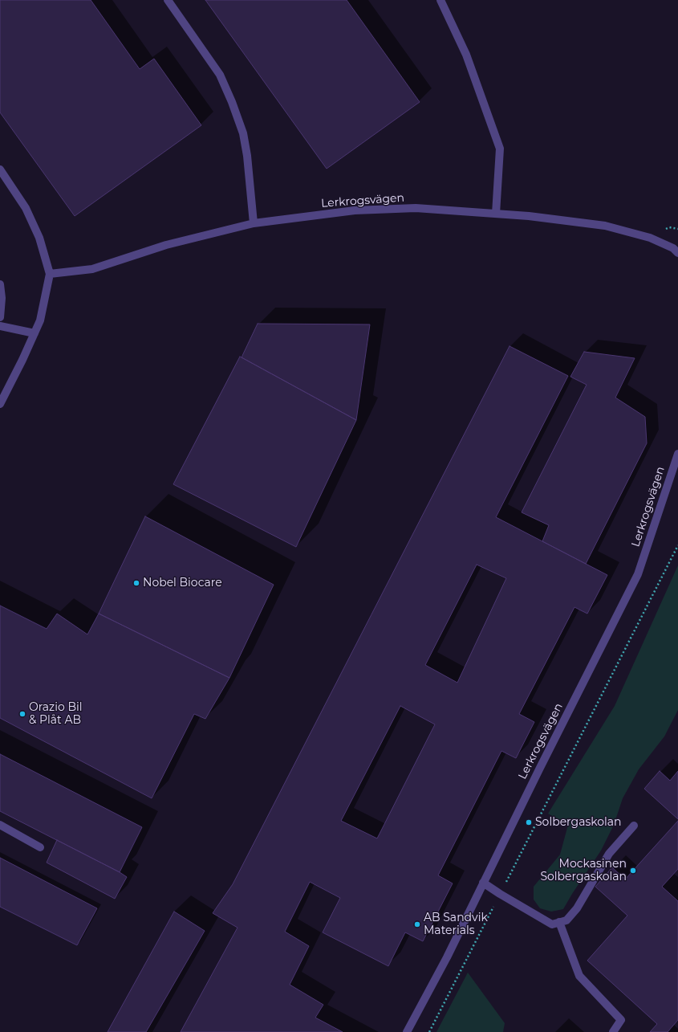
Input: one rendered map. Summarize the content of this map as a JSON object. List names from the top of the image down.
{
  "streets": {
    "street": ["Lerkrogsvägen"]
  },
  "places": [
    "Nobel Biocare",
    "Orazio Bil & Plåt AB",
    "Solbergaskolan",
    "Mockasinen Solbergaskolan",
    "AB Sandvik Materials"
  ]
}
